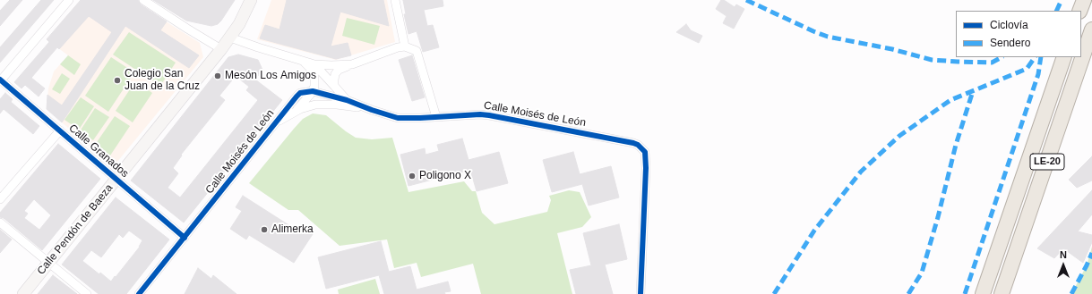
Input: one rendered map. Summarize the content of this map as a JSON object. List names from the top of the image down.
{
  "streets": {
    "highway": ["LE-20"],
    "main road": ["Calle Pendón de Baeza"],
    "street": ["Calle Moisés de León", "Calle Granados"]
  },
  "crossings": [
    ["Calle Moisés de León", "Calle Granados"],
    ["Calle Granados", "Calle Pendón de Baeza"]
  ],
  "places": [
    "Mesón Los Amigos",
    "Colegio San Juan de la Cruz",
    "Poligono X",
    "Alimerka"
  ],
  "legend": ["Ciclovía", "Sendero"],
  "north": "top"
}
